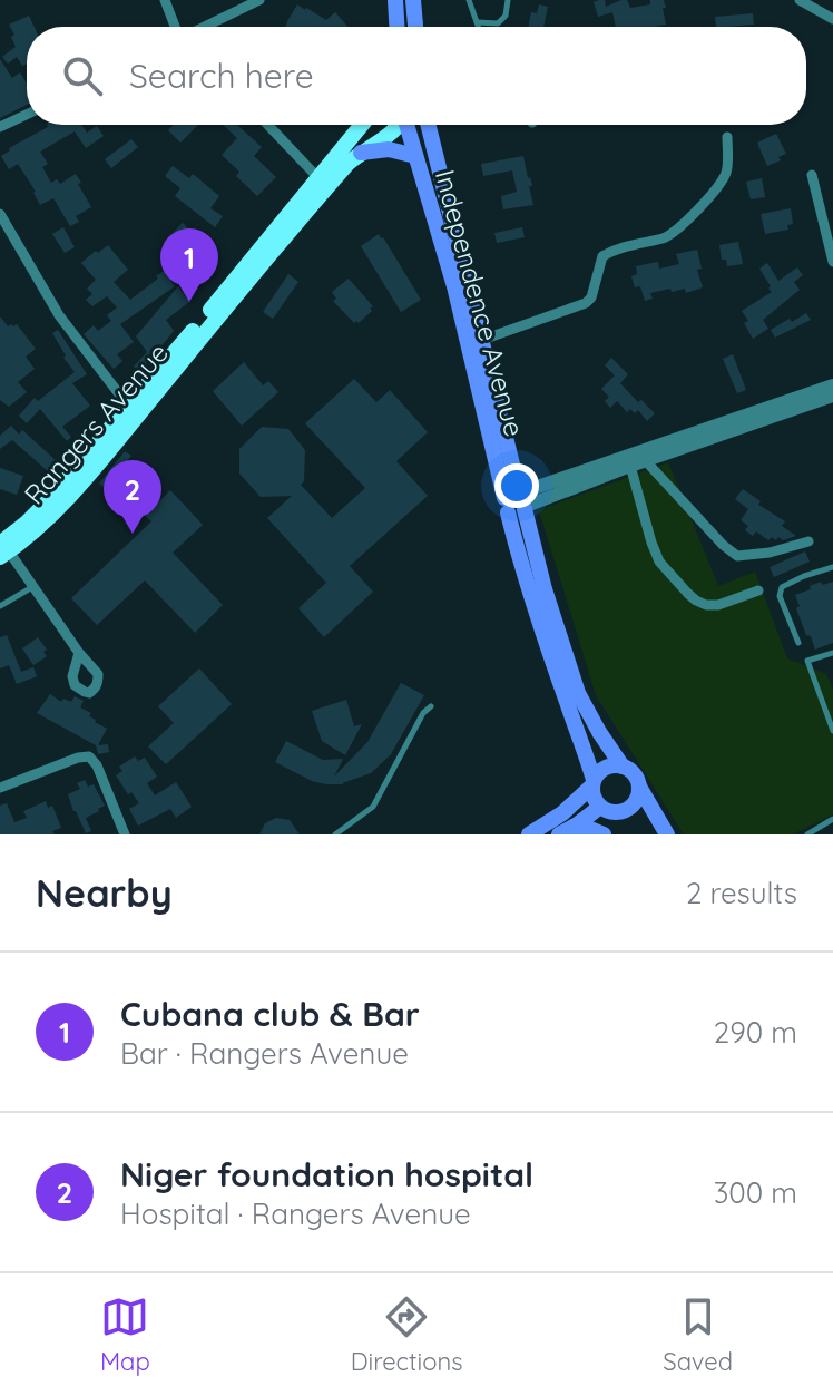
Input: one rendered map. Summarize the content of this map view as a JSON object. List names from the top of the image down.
{
  "streets": {
    "main road": ["Independence Avenue", "Rangers Avenue"]
  },
  "page": {
    "search": "Search here",
    "pins": ["1", "2"],
    "heading": ["Nearby", "2 results"],
    "list": [
      {
        "mark": "1",
        "name": "Cubana club & Bar",
        "note": "Bar · Rangers Avenue",
        "value": "290 m"
      },
      {
        "mark": "2",
        "name": "Niger foundation hospital",
        "note": "Hospital · Rangers Avenue",
        "value": "300 m"
      }
    ],
    "nav": ["Map", "Directions", "Saved"]
  }
}
